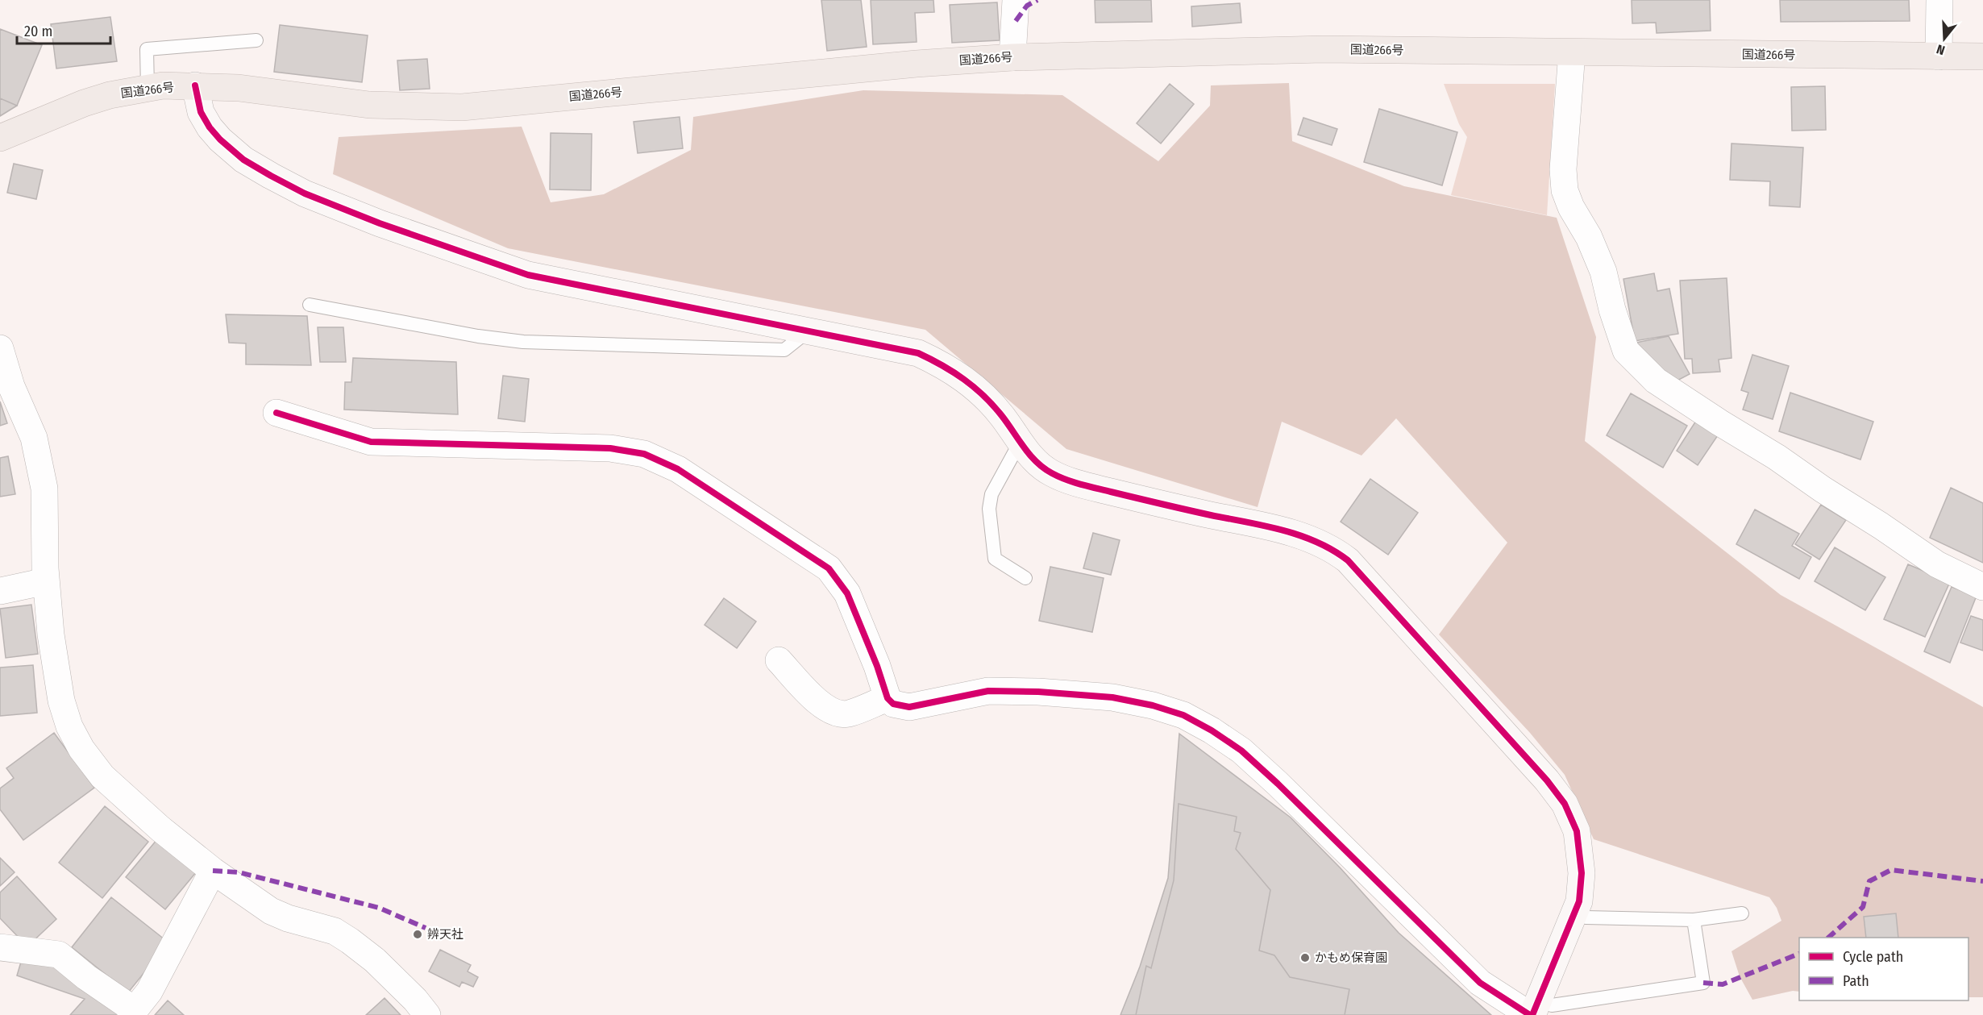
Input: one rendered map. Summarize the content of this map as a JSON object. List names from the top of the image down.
{
  "streets": {
    "highway": ["国道266号"]
  },
  "places": ["辨天社", "かもめ保育園"],
  "legend": ["Cycle path", "Path"],
  "scale_bar": "20 m",
  "north": "bottom"
}
